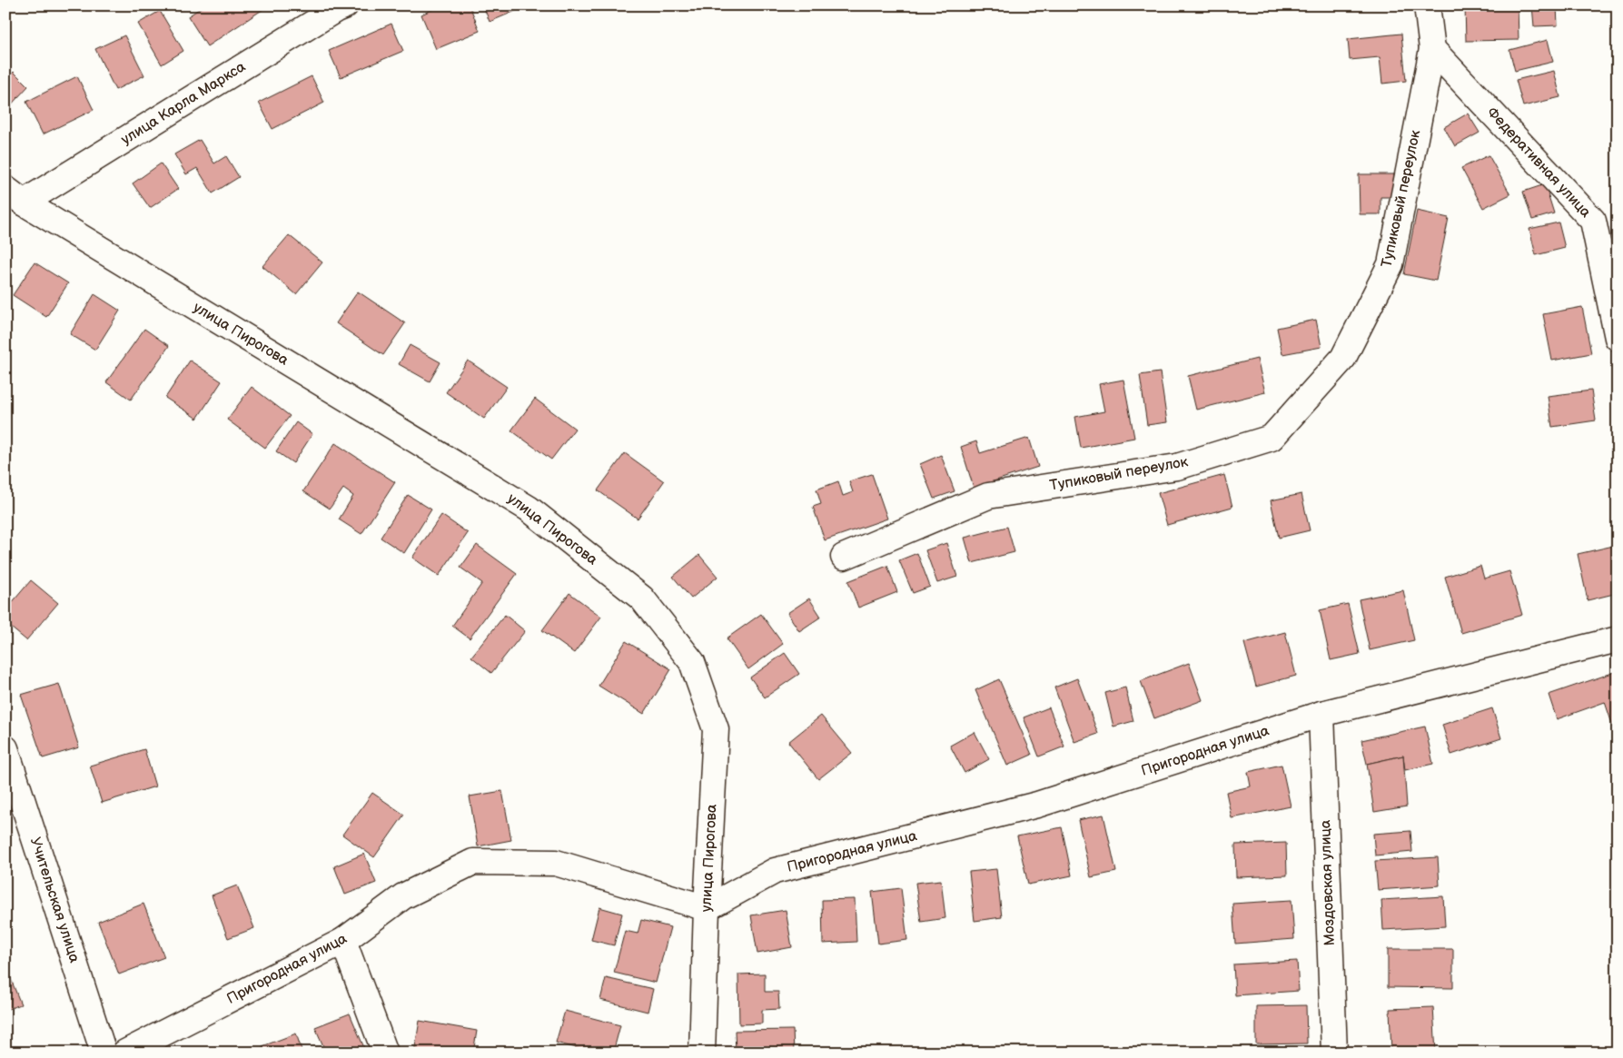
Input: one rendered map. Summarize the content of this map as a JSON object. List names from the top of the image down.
{
  "streets": {
    "street": [
      "улица Карла Маркса",
      "Федеративная улица",
      "Тупиковый переулок",
      "улица Пирогова",
      "Пригородная улица",
      "Моздовская улица",
      "Учительская улица"
    ]
  },
  "crossings": [
    ["улица Карла Маркса", "улица Пирогова"],
    ["Федеративная улица", "Тупиковый переулок"],
    ["улица Пирогова", "Пригородная улица"],
    ["Пригородная улица", "Моздовская улица"]
  ]
}
